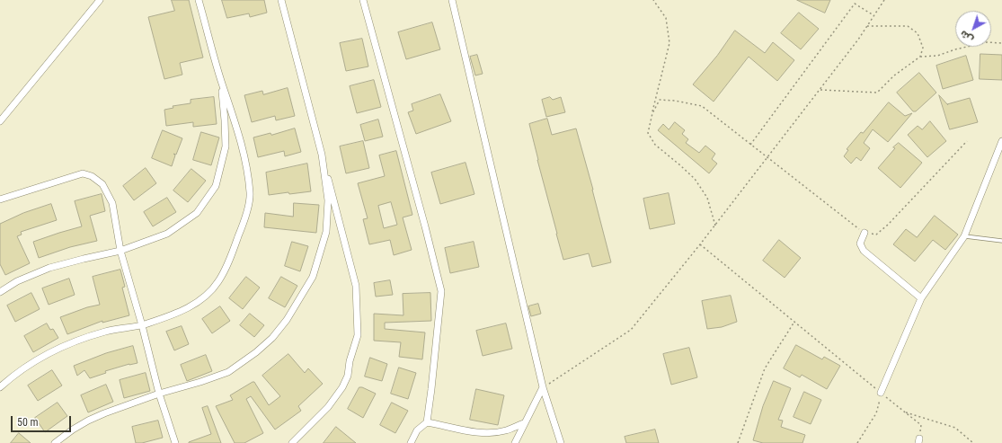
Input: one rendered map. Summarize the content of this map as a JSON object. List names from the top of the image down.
{
  "scale_bar": "50 m",
  "north": "bottom left"
}
